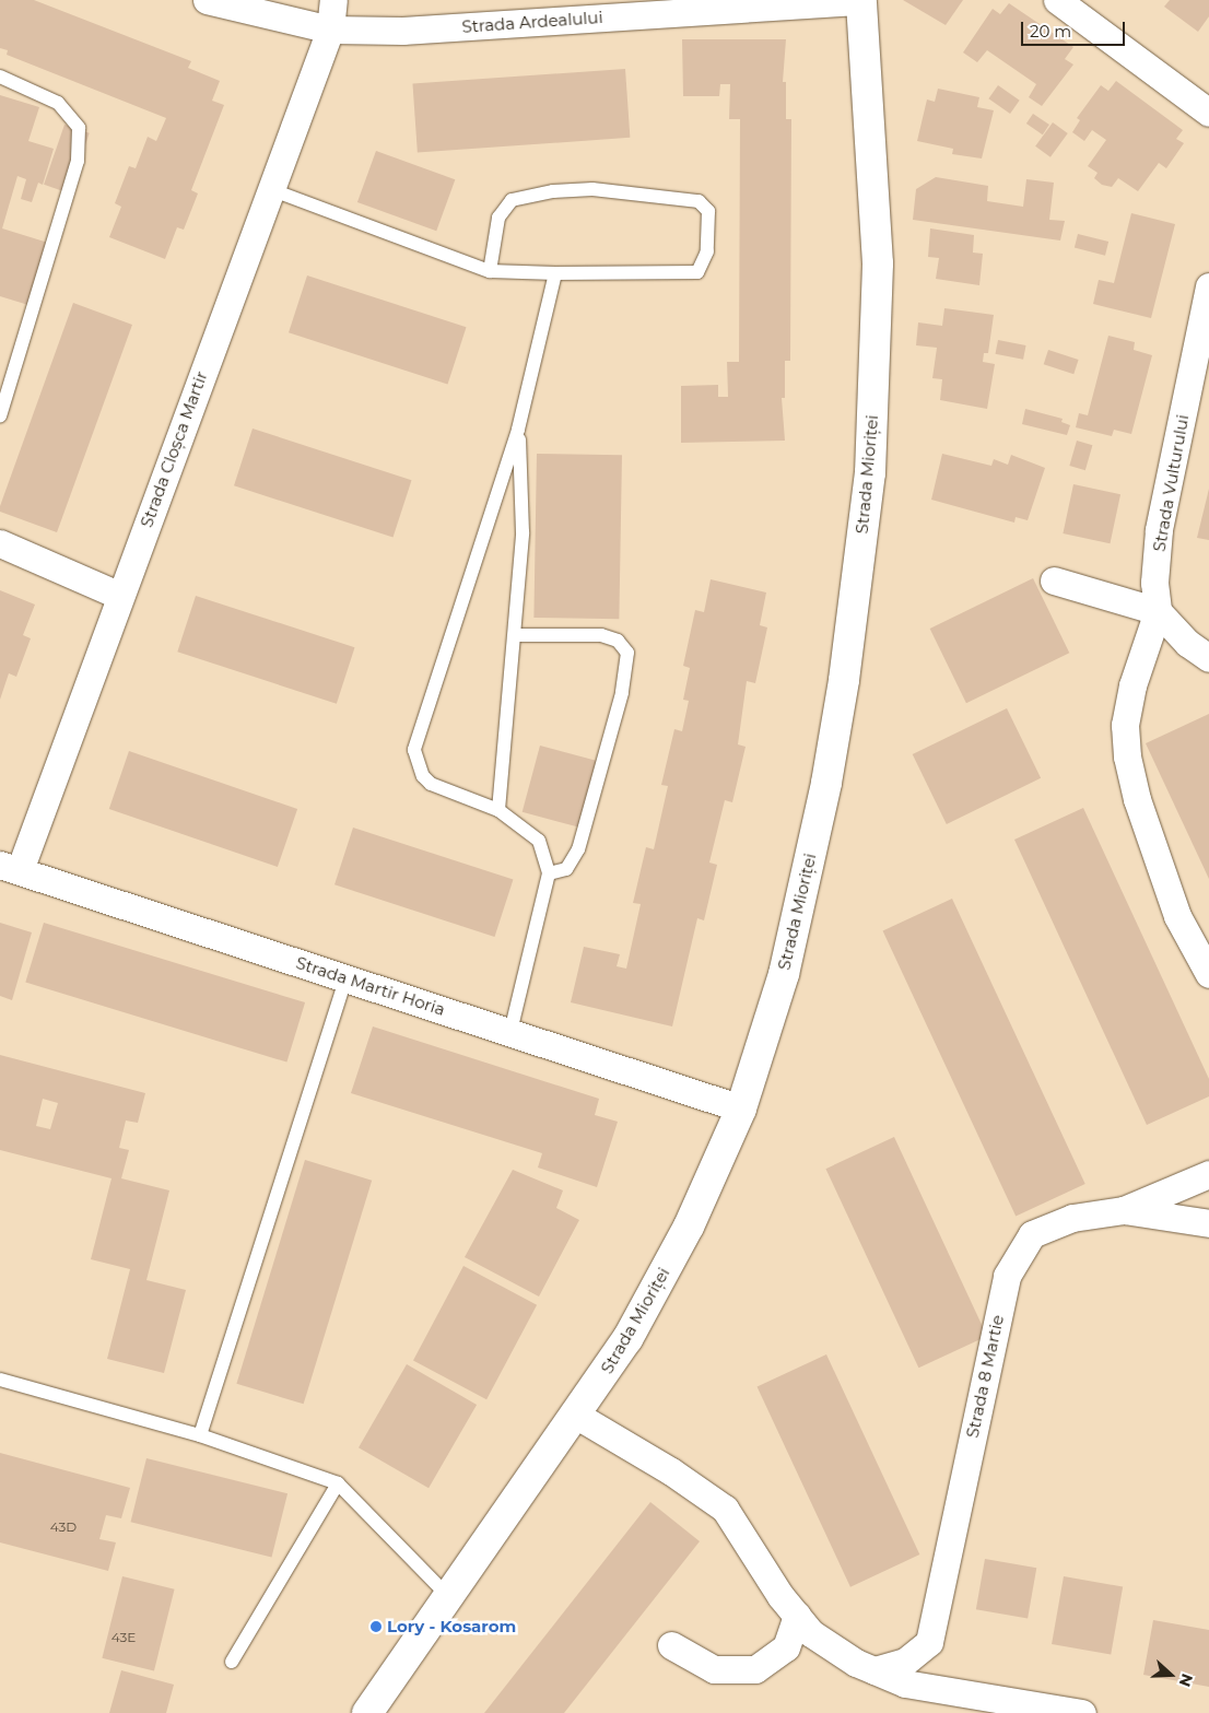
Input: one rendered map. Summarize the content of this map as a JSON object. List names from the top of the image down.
{
  "streets": {
    "main road": ["Strada Mioriței"],
    "street": [
      "Strada Ardealului",
      "Strada Cloșca Martir",
      "Strada Vulturului",
      "Strada Martir Horia",
      "Strada 8 Martie"
    ]
  },
  "crossings": [
    ["Strada Ardealului", "Strada Cloșca Martir"],
    ["Strada Ardealului", "Strada Mioriței"],
    ["Strada Cloșca Martir", "Strada Martir Horia"],
    ["Strada Mioriței", "Strada Martir Horia"]
  ],
  "places": ["Lory - Kosarom"],
  "house_numbers": ["43D", "43E"],
  "scale_bar": "20 m",
  "north": "right"
}
